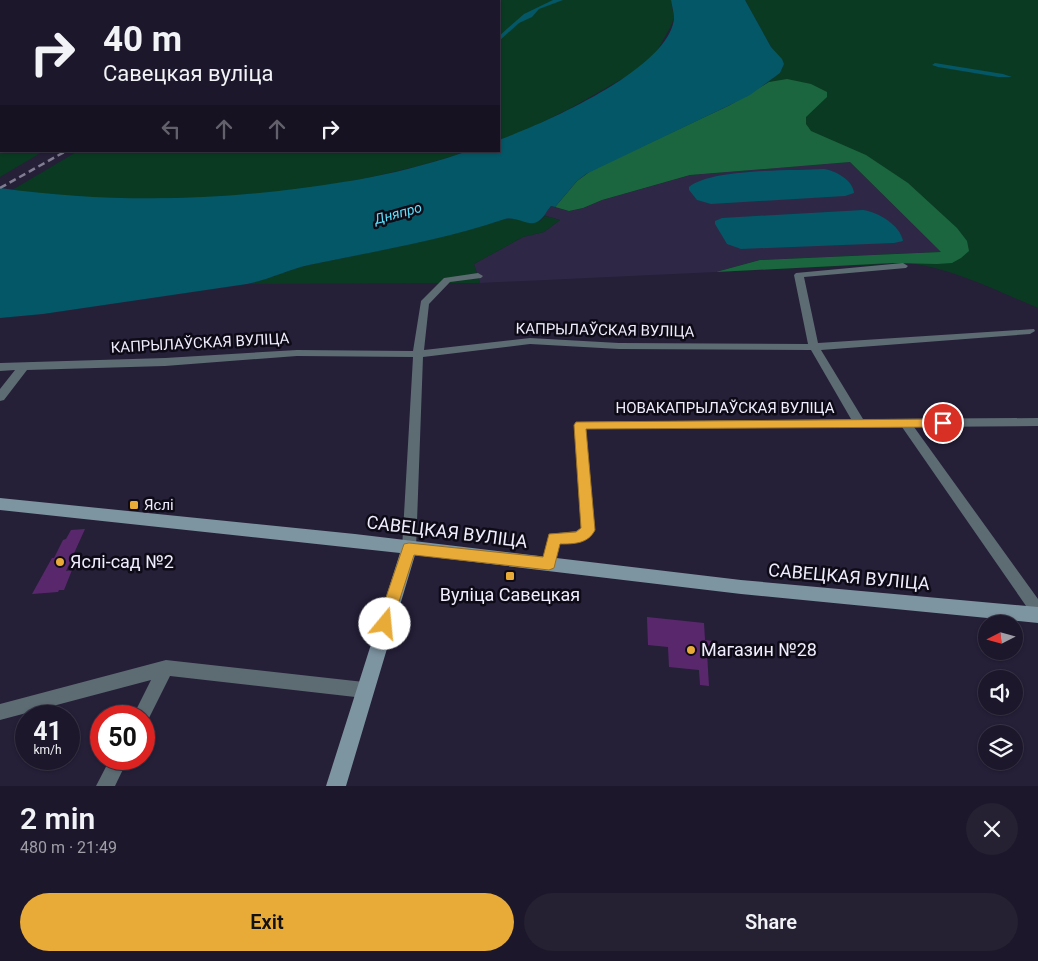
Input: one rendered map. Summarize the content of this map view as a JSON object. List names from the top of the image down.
{
  "streets": {
    "main road": ["САВЕЦКАЯ ВУЛІЦА"],
    "street": ["КАПРЫЛАЎСКАЯ ВУЛІЦА", "НОВАКАПРЫЛАЎСКАЯ ВУЛІЦА"]
  },
  "crossings": [
    ["НОВАКАПРЫЛАЎСКАЯ ВУЛІЦА", "САВЕЦКАЯ ВУЛІЦА"]
  ],
  "water": ["Дняпро"],
  "places": {
    "transit": ["Яслі", "Вуліца Савецкая"],
    "other": ["Яслі-сад №2", "Магазин №28"]
  },
  "north": "left",
  "page": {
    "turn": ["40 m", "Савецкая вуліца"],
    "speed": "41 km/h",
    "limit": "50",
    "heading": ["2 min", "480 m · 21:49"],
    "buttons": ["Exit", "Share"]
  }
}
